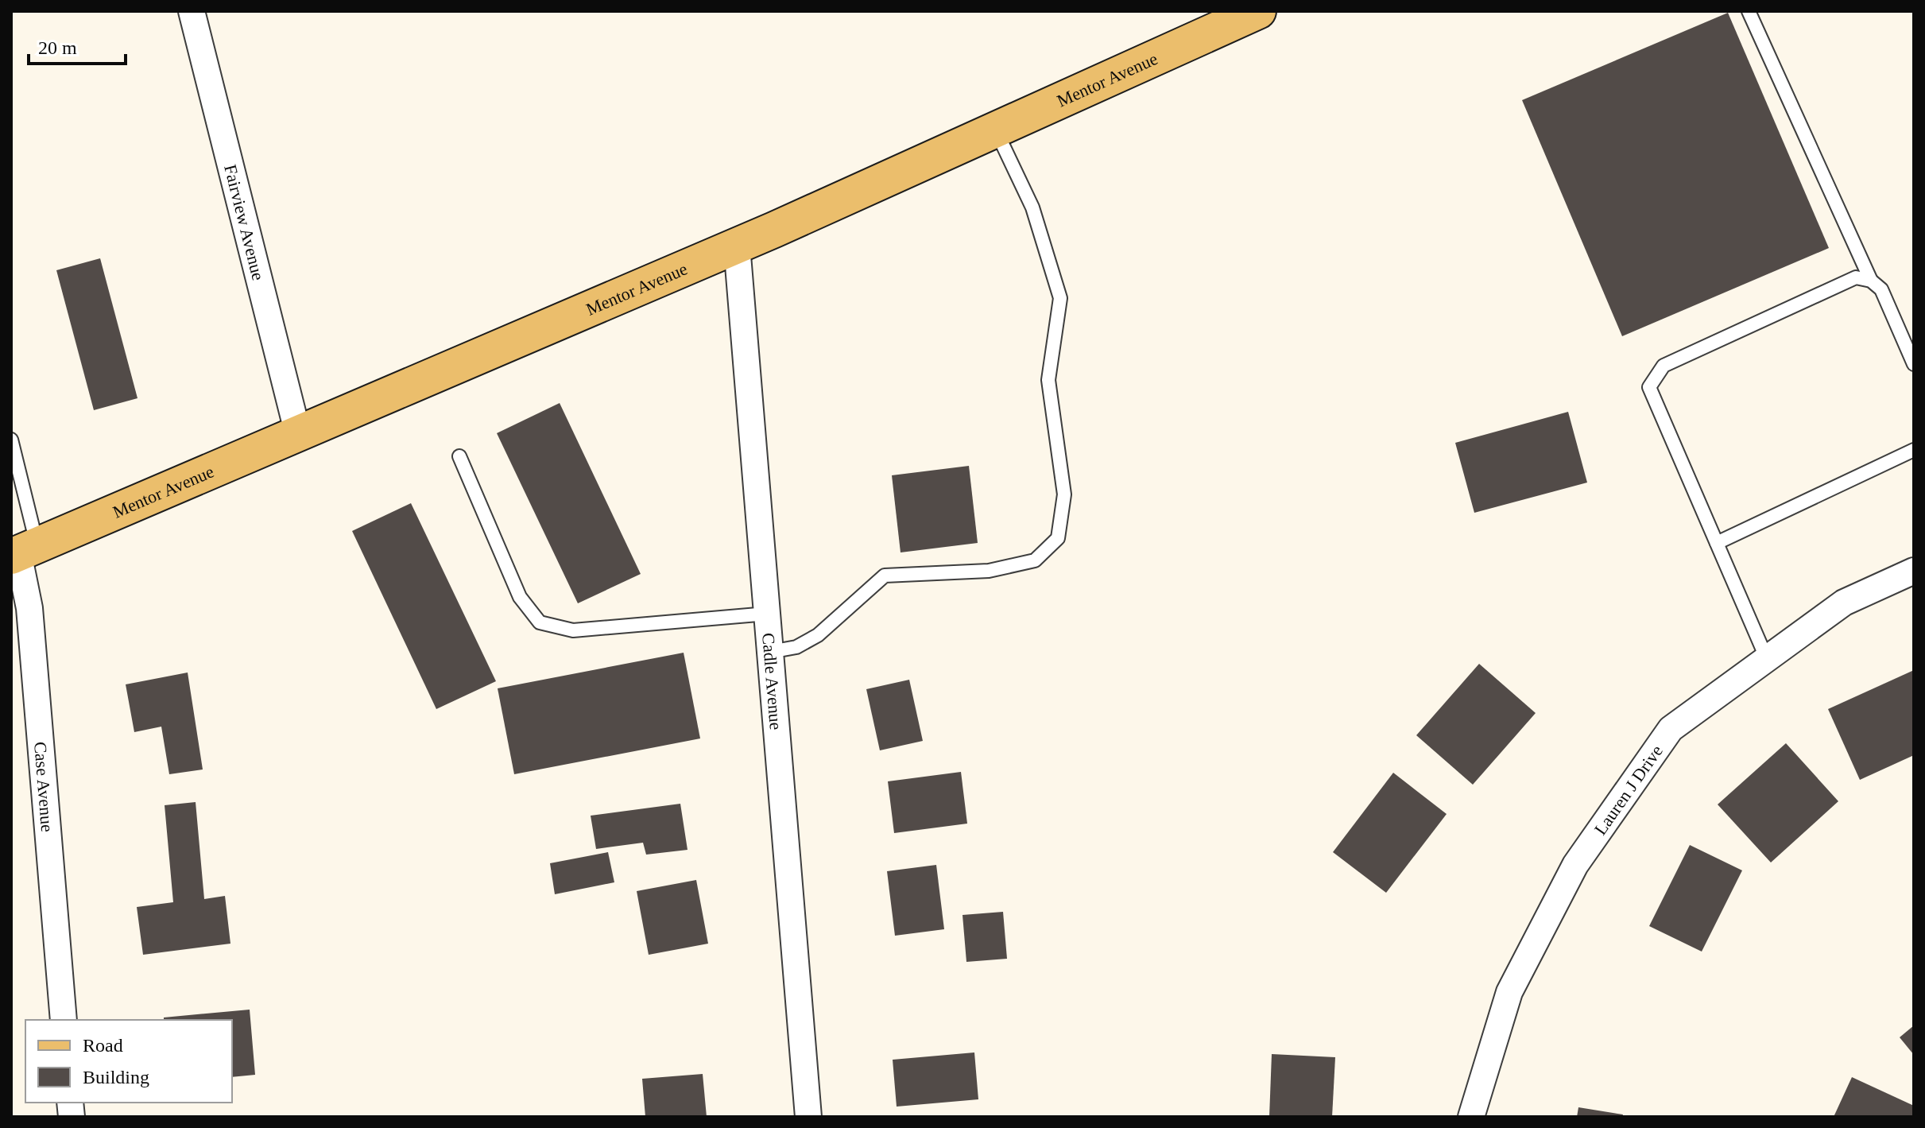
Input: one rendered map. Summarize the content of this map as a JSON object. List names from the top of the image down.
{
  "streets": {
    "main road": ["Mentor Avenue"],
    "street": [
      "Fairview Avenue",
      "Cadle Avenue",
      "Case Avenue",
      "Lauren J Drive"
    ]
  },
  "crossings": [
    ["Mentor Avenue", "Fairview Avenue"],
    ["Mentor Avenue", "Cadle Avenue"],
    ["Mentor Avenue", "Case Avenue"]
  ],
  "legend": ["Road", "Building"],
  "scale_bar": "20 m"
}
